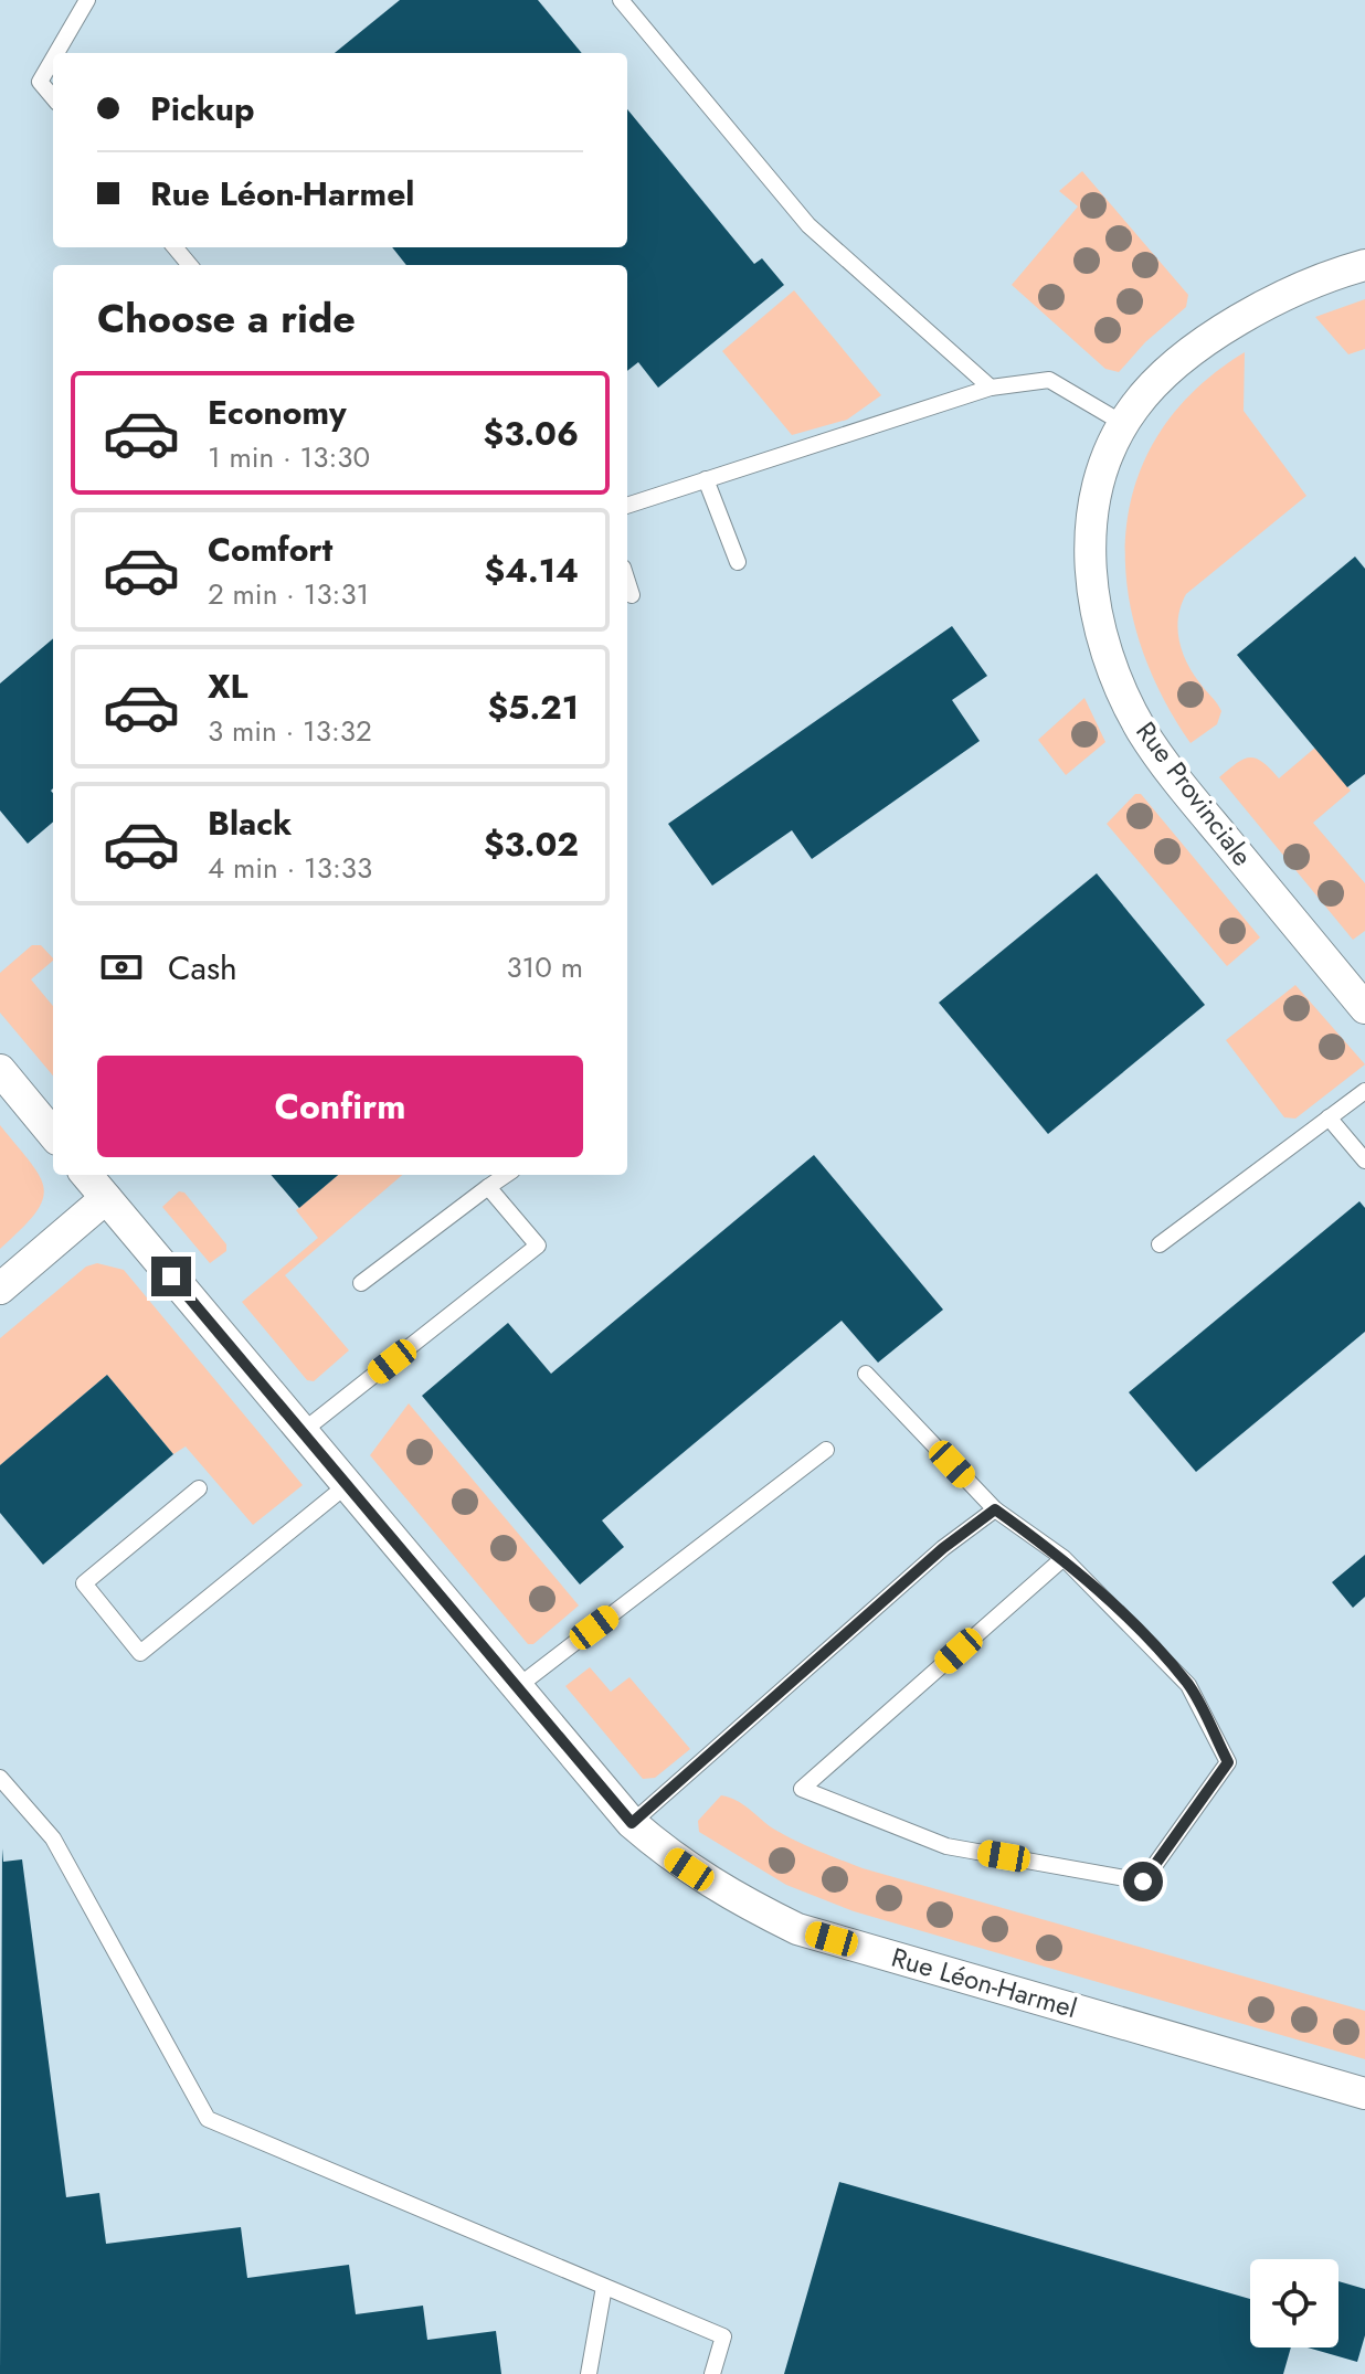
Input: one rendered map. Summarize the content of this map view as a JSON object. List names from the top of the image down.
{
  "streets": {
    "street": ["Rue Provinciale", "Rue Léon-Harmel"]
  },
  "page": {
    "banner": ["Pickup", "Rue Léon-Harmel"],
    "heading": "Choose a ride",
    "list": [
      {
        "name": "Economy",
        "note": "1 min · 13:30",
        "value": "$3.06"
      },
      {
        "name": "Comfort",
        "note": "2 min · 13:31",
        "value": "$4.14"
      },
      {
        "name": "XL",
        "note": "3 min · 13:32",
        "value": "$5.21"
      },
      {
        "name": "Black",
        "note": "4 min · 13:33",
        "value": "$3.02"
      }
    ],
    "pay": ["Cash", "310 m"],
    "buttons": "Confirm"
  }
}
